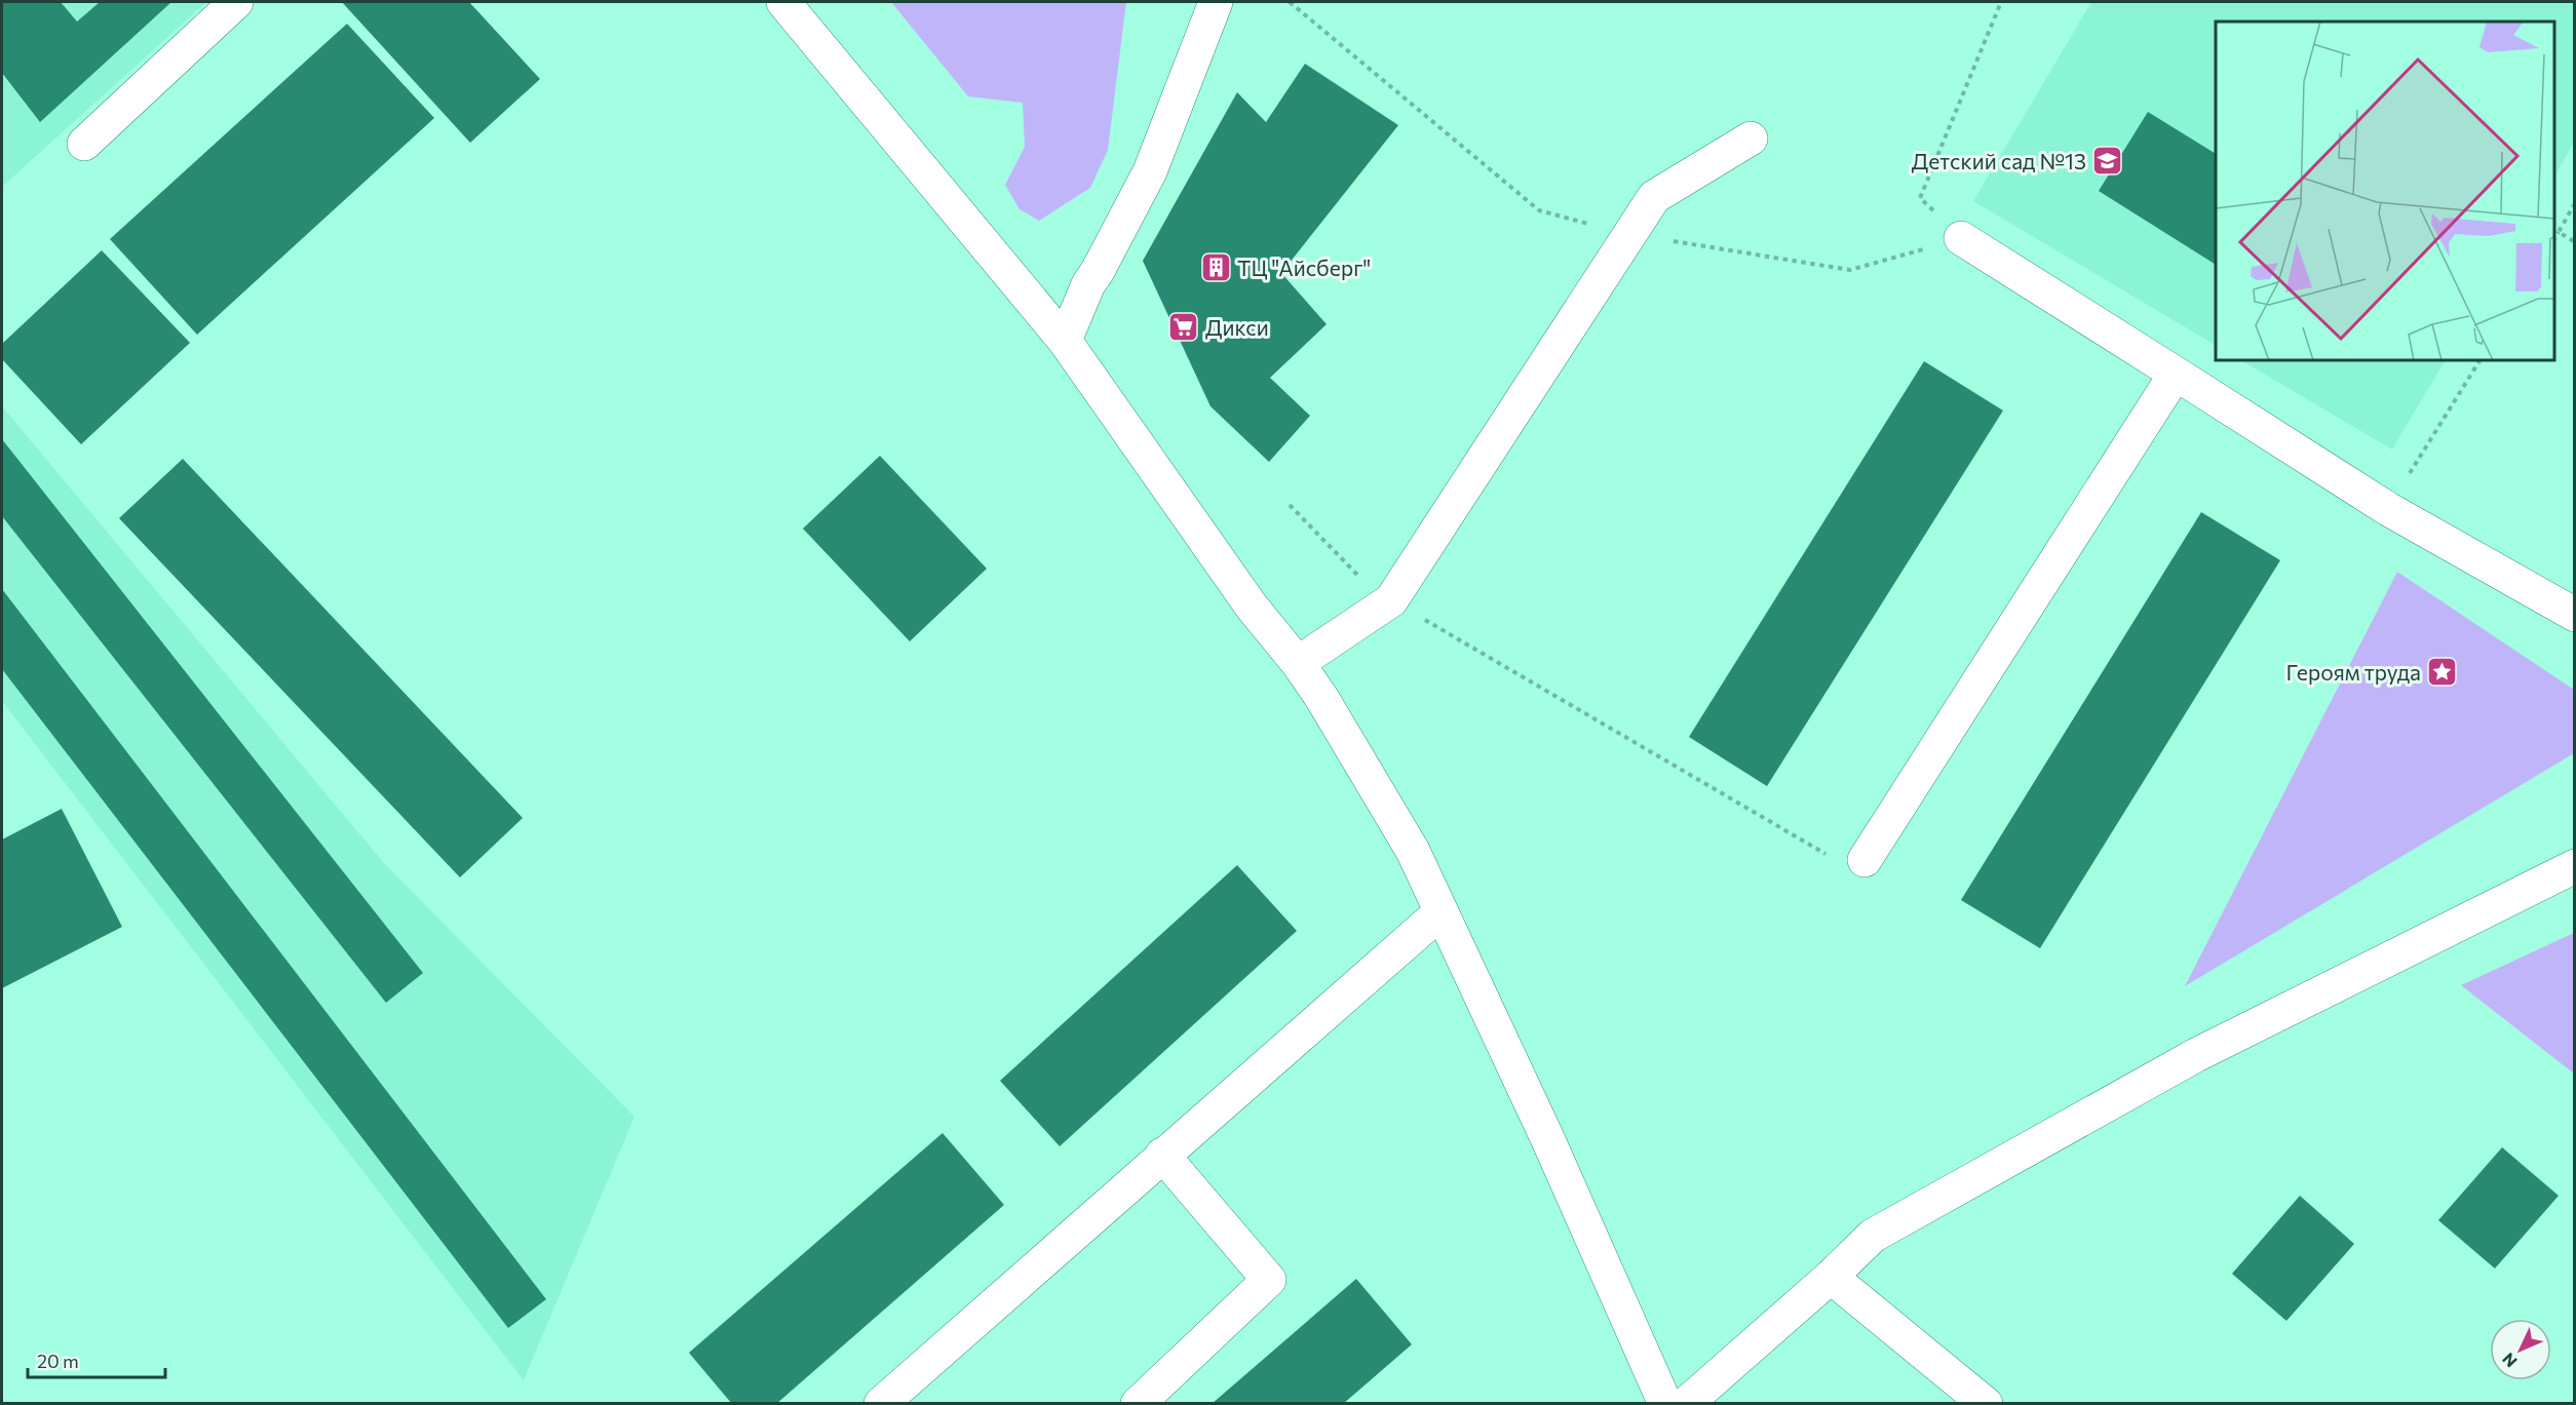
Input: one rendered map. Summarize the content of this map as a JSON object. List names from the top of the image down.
{
  "places": {
    "school or university": ["Детский сад №13"],
    "building": ["ТЦ \"Айсберг\""],
    "supermarket": ["Дикси"],
    "place": ["Героям труда"]
  },
  "scale_bar": "20 m",
  "north": "bottom left"
}
